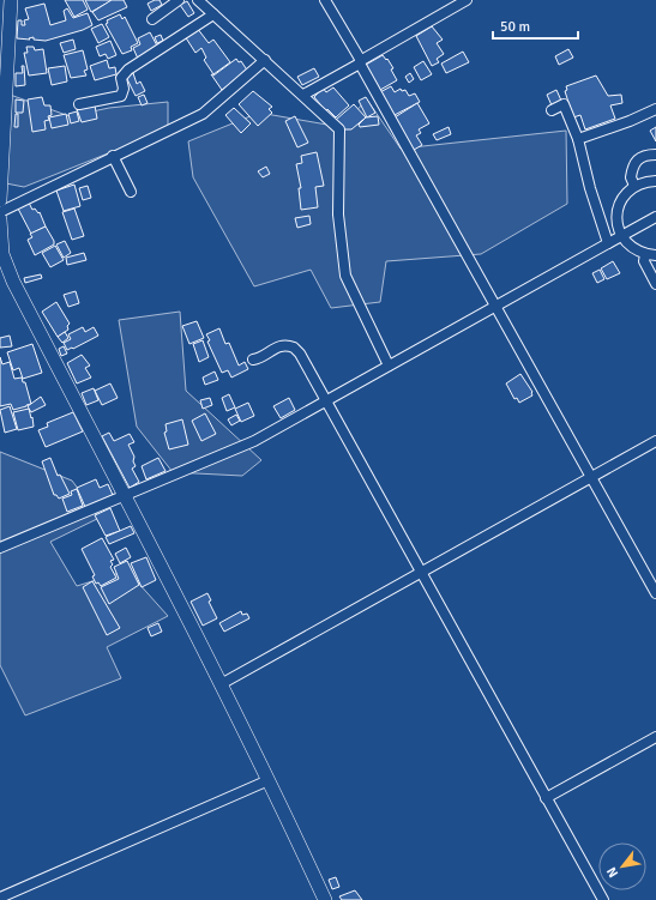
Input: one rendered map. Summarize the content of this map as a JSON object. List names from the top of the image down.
{
  "scale_bar": "50 m",
  "north": "bottom left"
}
